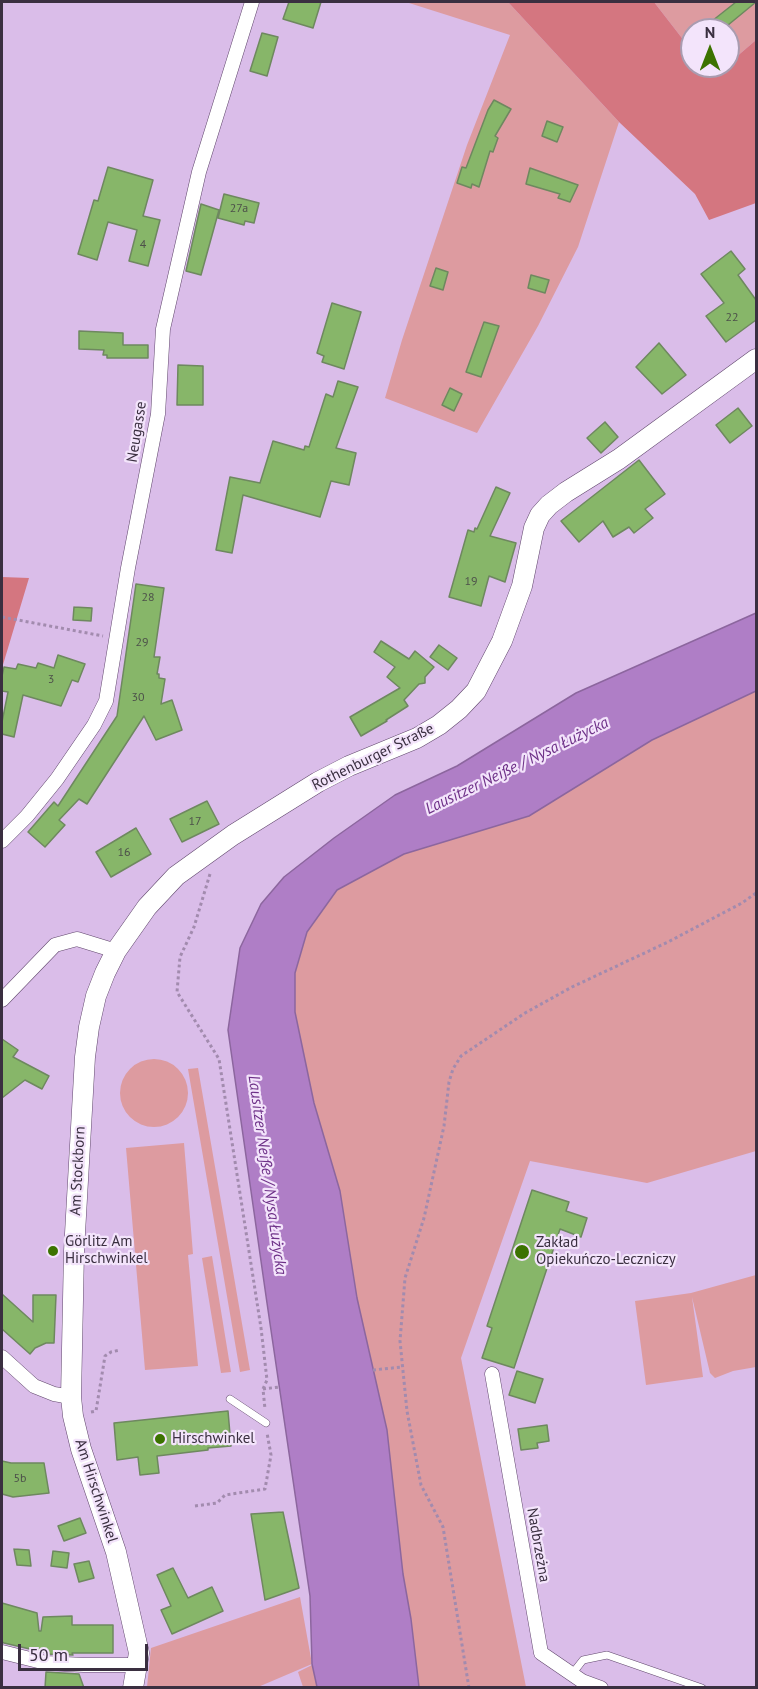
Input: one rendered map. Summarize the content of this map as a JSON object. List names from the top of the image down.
{
  "streets": {
    "street": [
      "Neugasse",
      "Rothenburger Straße",
      "Am Stockborn",
      "Am Hirschwinkel",
      "Nadbrzeżna"
    ]
  },
  "crossings": [
    ["Rothenburger Straße", "Am Stockborn"],
    ["Am Stockborn", "Am Hirschwinkel"]
  ],
  "water": ["Lausitzer Neiße / Nysa Łużycka"],
  "places": ["Görlitz Am Hirschwinkel", "Zakład Opiekuńczo-Leczniczy", "Hirschwinkel"],
  "house_numbers": [
    "27a",
    "4",
    "22",
    "19",
    "28",
    "29",
    "3",
    "30",
    "17",
    "16",
    "5b"
  ],
  "scale_bar": "50 m",
  "north": "top"
}
